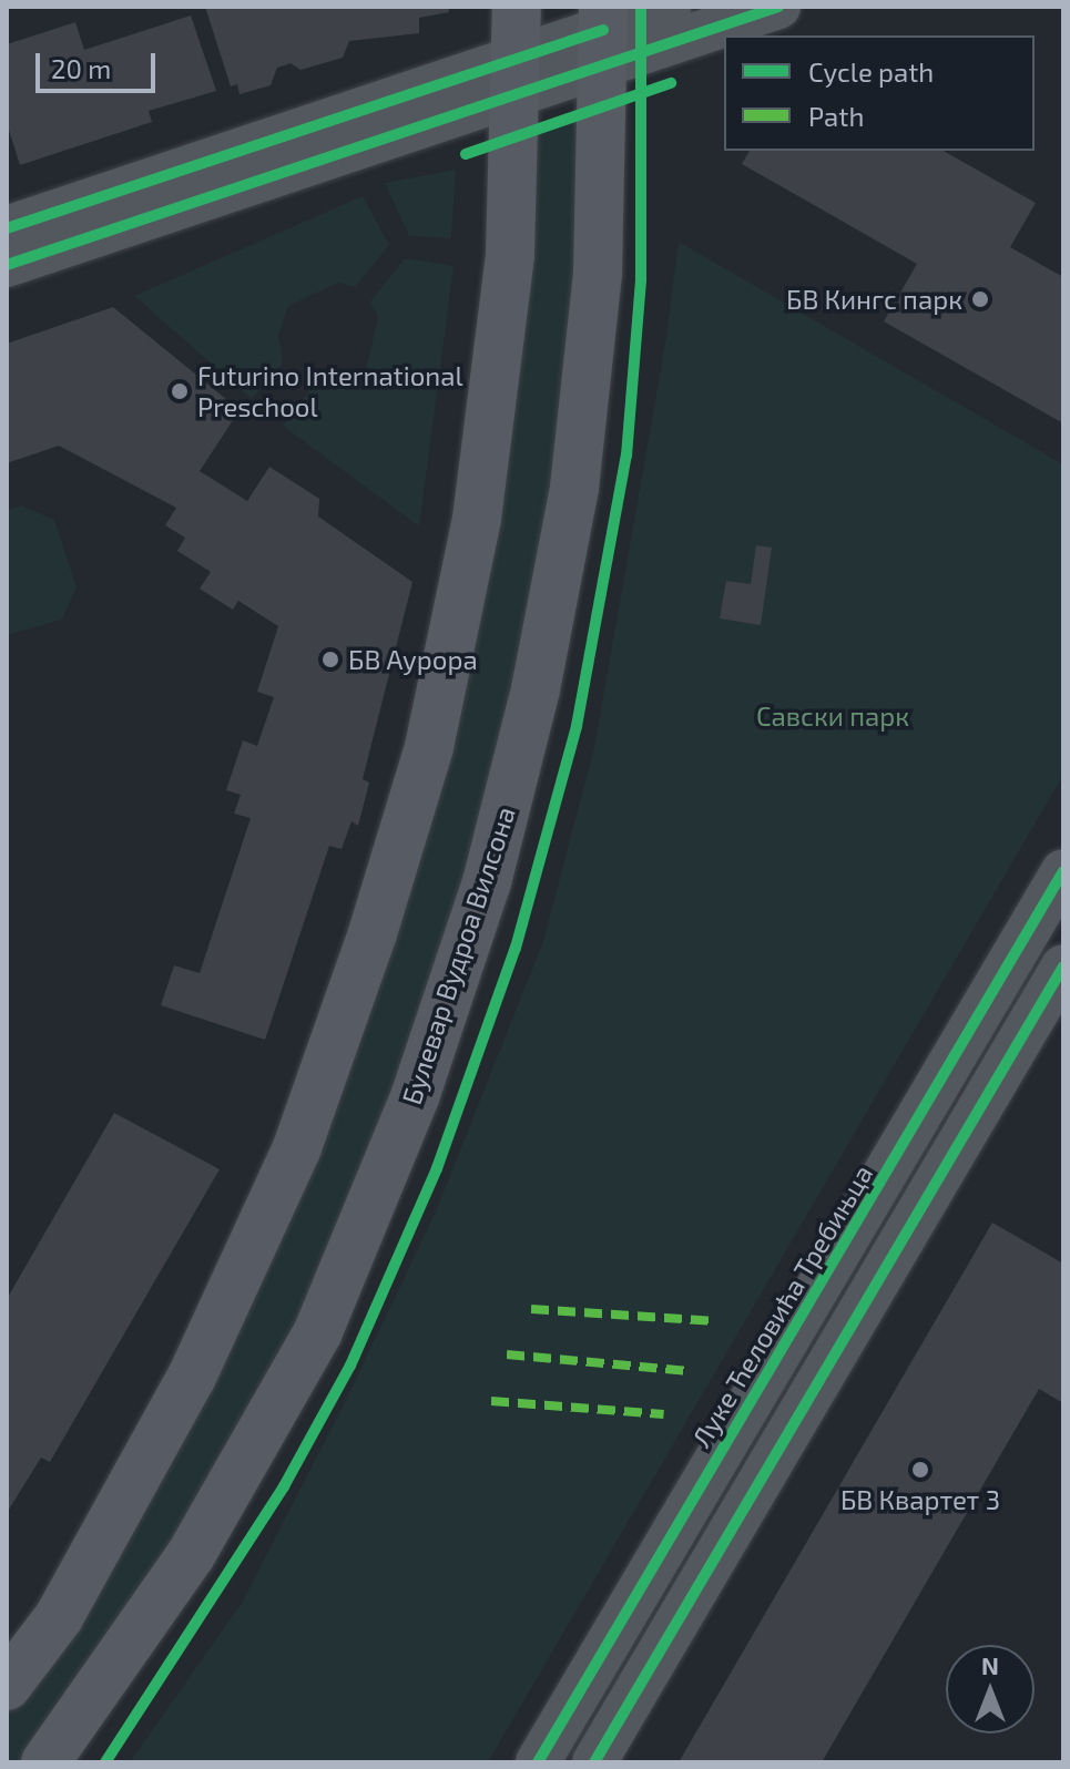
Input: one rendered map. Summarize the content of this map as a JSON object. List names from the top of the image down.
{
  "streets": {
    "main road": ["Булевар Вудроа Вилсона"],
    "street": ["Луке Ћеловића Требињца"]
  },
  "parks": ["Савски парк"],
  "places": [
    "БВ Кингс парк",
    "Futurino International Preschool",
    "БВ Аурора",
    "БВ Квартет 3"
  ],
  "legend": ["Cycle path", "Path"],
  "scale_bar": "20 m",
  "north": "top"
}
